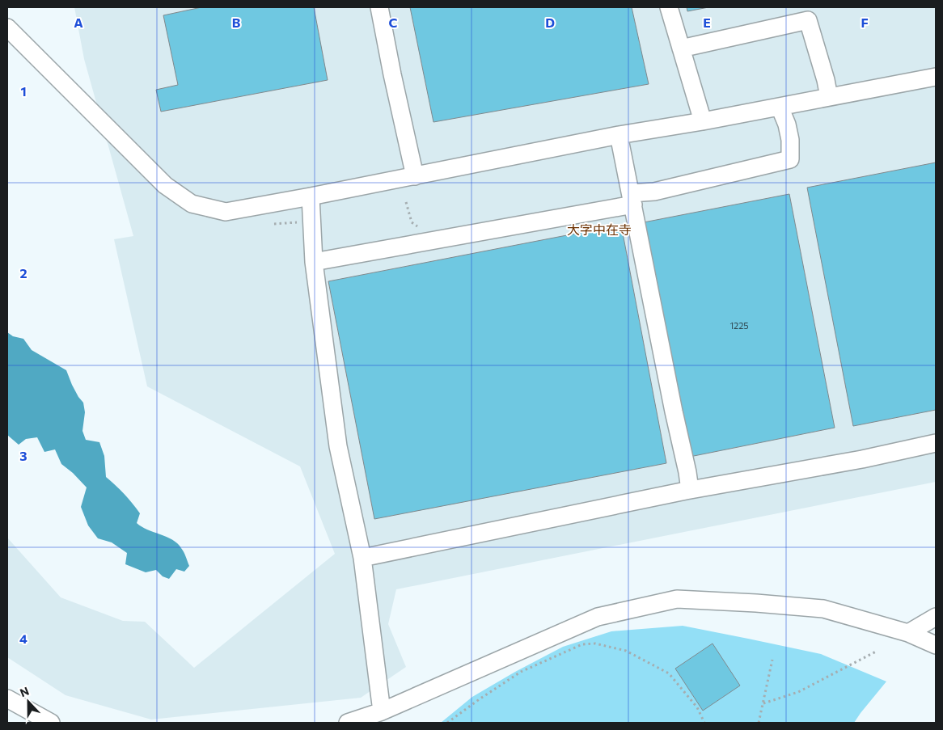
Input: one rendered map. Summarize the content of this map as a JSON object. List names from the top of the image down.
{
  "districts": ["大字中在寺"],
  "house_numbers": ["1225"],
  "north": "top",
  "grid": {
    "columns": [
      "A",
      "B",
      "C",
      "D",
      "E",
      "F"
    ],
    "rows": [
      "1",
      "2",
      "3",
      "4"
    ]
  }
}
